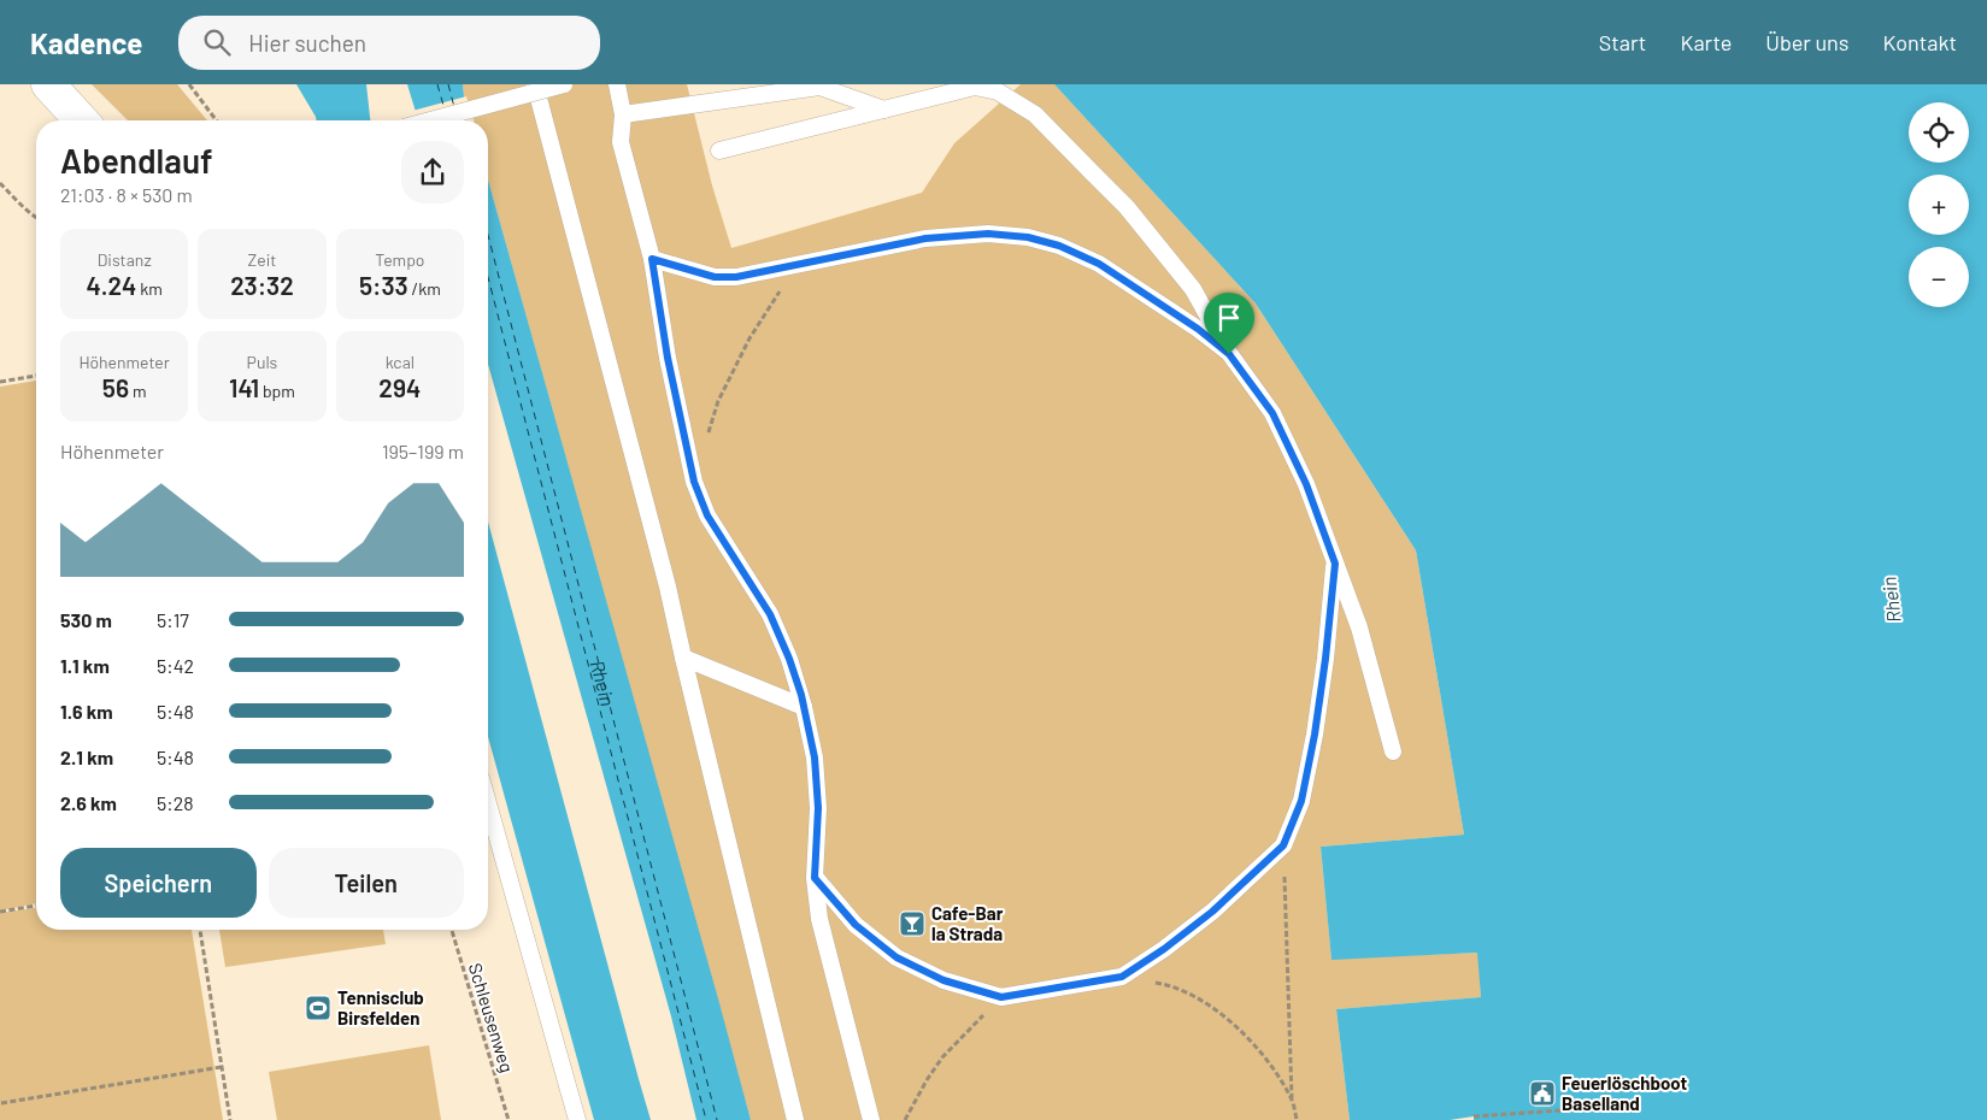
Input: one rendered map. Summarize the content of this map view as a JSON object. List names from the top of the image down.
{
  "streets": {
    "path": ["Schleusenweg"]
  },
  "water": ["Rhein"],
  "places": {
    "bar": ["Cafe-Bar la Strada"],
    "sports": ["Tennisclub Birsfelden"],
    "public building": ["Feuerlöschboot Baselland"]
  },
  "page": {
    "header": "Kadence",
    "search": "Hier suchen",
    "nav": [
      "Start",
      "Karte",
      "Über uns",
      "Kontakt"
    ],
    "map_buttons": ["+", "−"],
    "heading": ["Abendlauf", "21:03 · 8 × 530 m"],
    "stats": [
      ["Distanz", "4.24 km"],
      ["Zeit", "23:32"],
      ["Tempo", "5:33 /km"],
      ["Höhenmeter", "56 m"],
      ["Puls", "141 bpm"],
      ["kcal", "294"]
    ],
    "chart": ["Höhenmeter", "195–199 m"],
    "list": [
      {
        "name": "530 m",
        "note": "5:17"
      },
      {
        "name": "1.1 km",
        "note": "5:42"
      },
      {
        "name": "1.6 km",
        "note": "5:48"
      },
      {
        "name": "2.1 km",
        "note": "5:48"
      },
      {
        "name": "2.6 km",
        "note": "5:28"
      }
    ],
    "buttons": ["Speichern", "Teilen"]
  }
}
